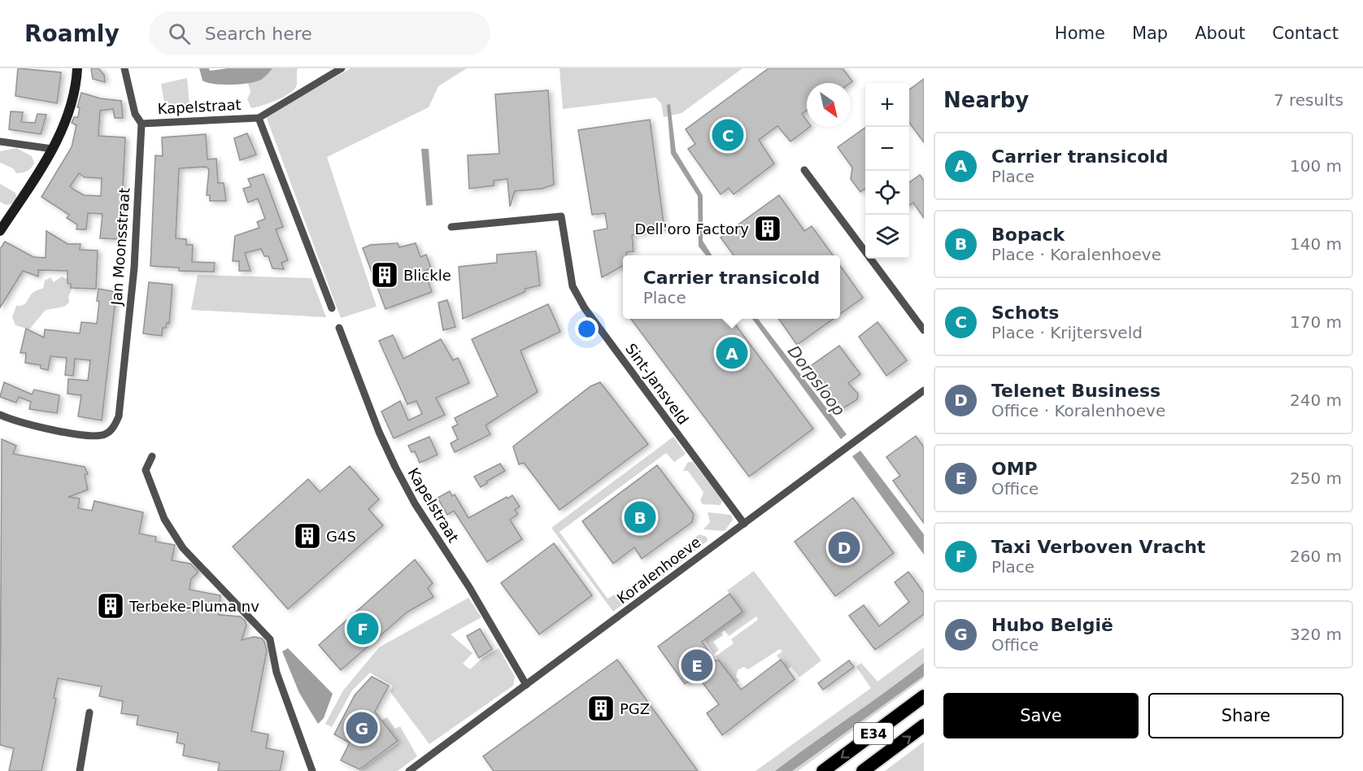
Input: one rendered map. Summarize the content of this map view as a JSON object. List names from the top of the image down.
{
  "streets": {
    "highway": ["E34"],
    "street": [
      "Kapelstraat",
      "Jan Moonsstraat",
      "Sint-Jansveld",
      "Koralenhoeve"
    ]
  },
  "crossings": [
    ["Kapelstraat", "Jan Moonsstraat"],
    ["Kapelstraat", "Koralenhoeve"],
    ["Sint-Jansveld", "Koralenhoeve"]
  ],
  "water": ["Dorpsloop"],
  "places": {
    "building": [
      "Dell'oro Factory",
      "Blickle",
      "G4S",
      "Terbeke-Pluma nv",
      "PGZ"
    ]
  },
  "north": "bottom right",
  "page": {
    "header": "Roamly",
    "search": "Search here",
    "nav": [
      "Home",
      "Map",
      "About",
      "Contact"
    ],
    "heading": ["Nearby", "7 results"],
    "map_buttons": ["+", "−"],
    "pins": [
      "C",
      "A",
      "B",
      "D",
      "F",
      "E",
      "G"
    ],
    "list": [
      {
        "mark": "A",
        "name": "Carrier transicold",
        "note": "Place",
        "value": "100 m"
      },
      {
        "mark": "B",
        "name": "Bopack",
        "note": "Place · Koralenhoeve",
        "value": "140 m"
      },
      {
        "mark": "C",
        "name": "Schots",
        "note": "Place · Krijtersveld",
        "value": "170 m"
      },
      {
        "mark": "D",
        "name": "Telenet Business",
        "note": "Office · Koralenhoeve",
        "value": "240 m"
      },
      {
        "mark": "E",
        "name": "OMP",
        "note": "Office",
        "value": "250 m"
      },
      {
        "mark": "F",
        "name": "Taxi Verboven Vracht",
        "note": "Place",
        "value": "260 m"
      },
      {
        "mark": "G",
        "name": "Hubo België",
        "note": "Office",
        "value": "320 m"
      }
    ],
    "popup": ["Carrier transicold", "Place"],
    "buttons": ["Save", "Share"]
  }
}
